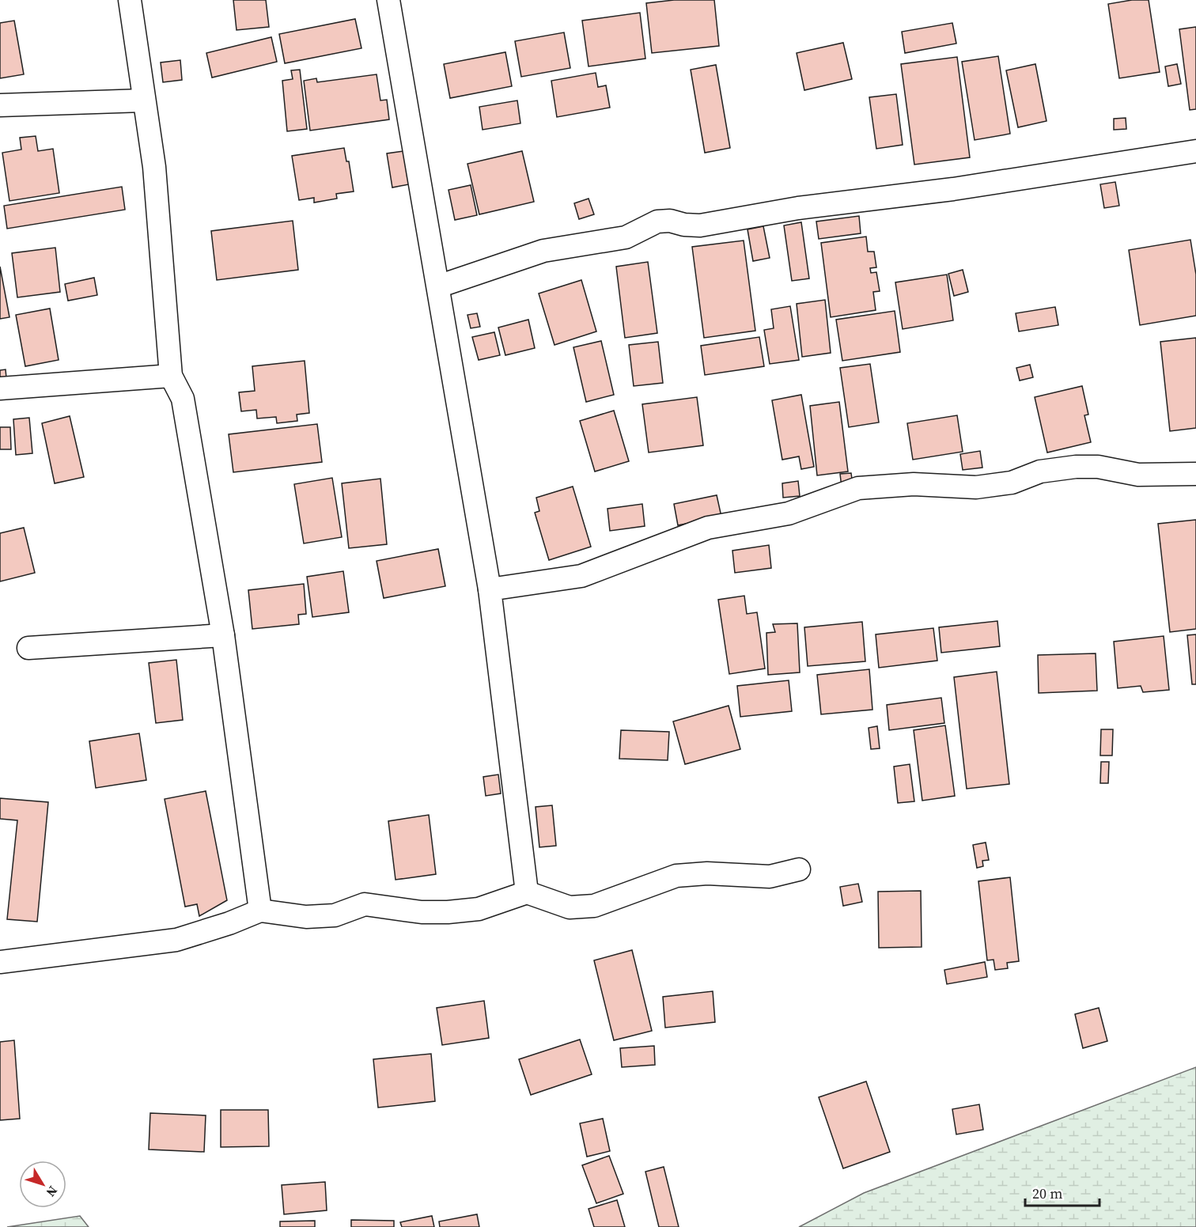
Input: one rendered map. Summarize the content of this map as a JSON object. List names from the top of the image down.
{
  "scale_bar": "20 m",
  "north": "bottom right"
}
